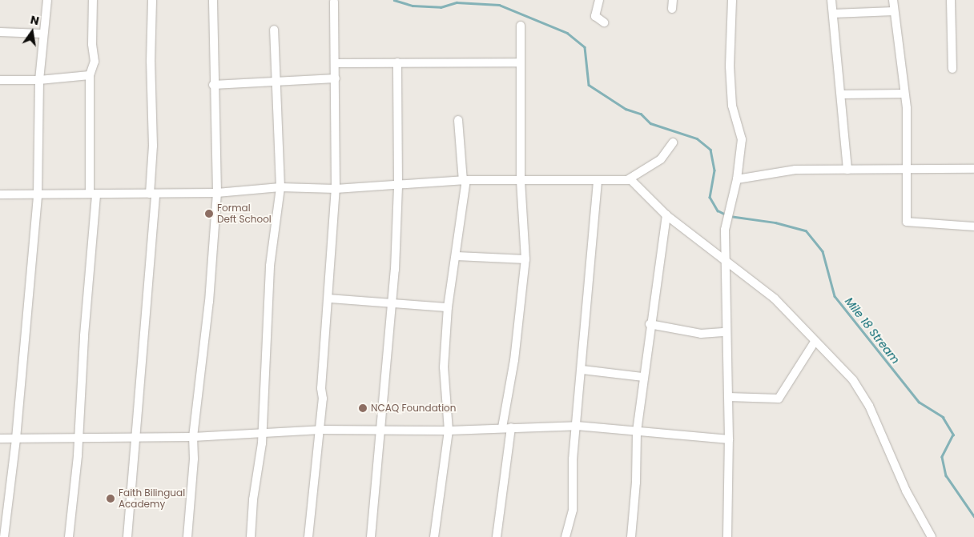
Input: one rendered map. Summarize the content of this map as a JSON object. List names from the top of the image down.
{
  "water": ["Mile 18 Stream"],
  "places": ["Formal Deft School", "NCAQ Foundation", "Faith Bilingual Academy"],
  "north": "top"
}
